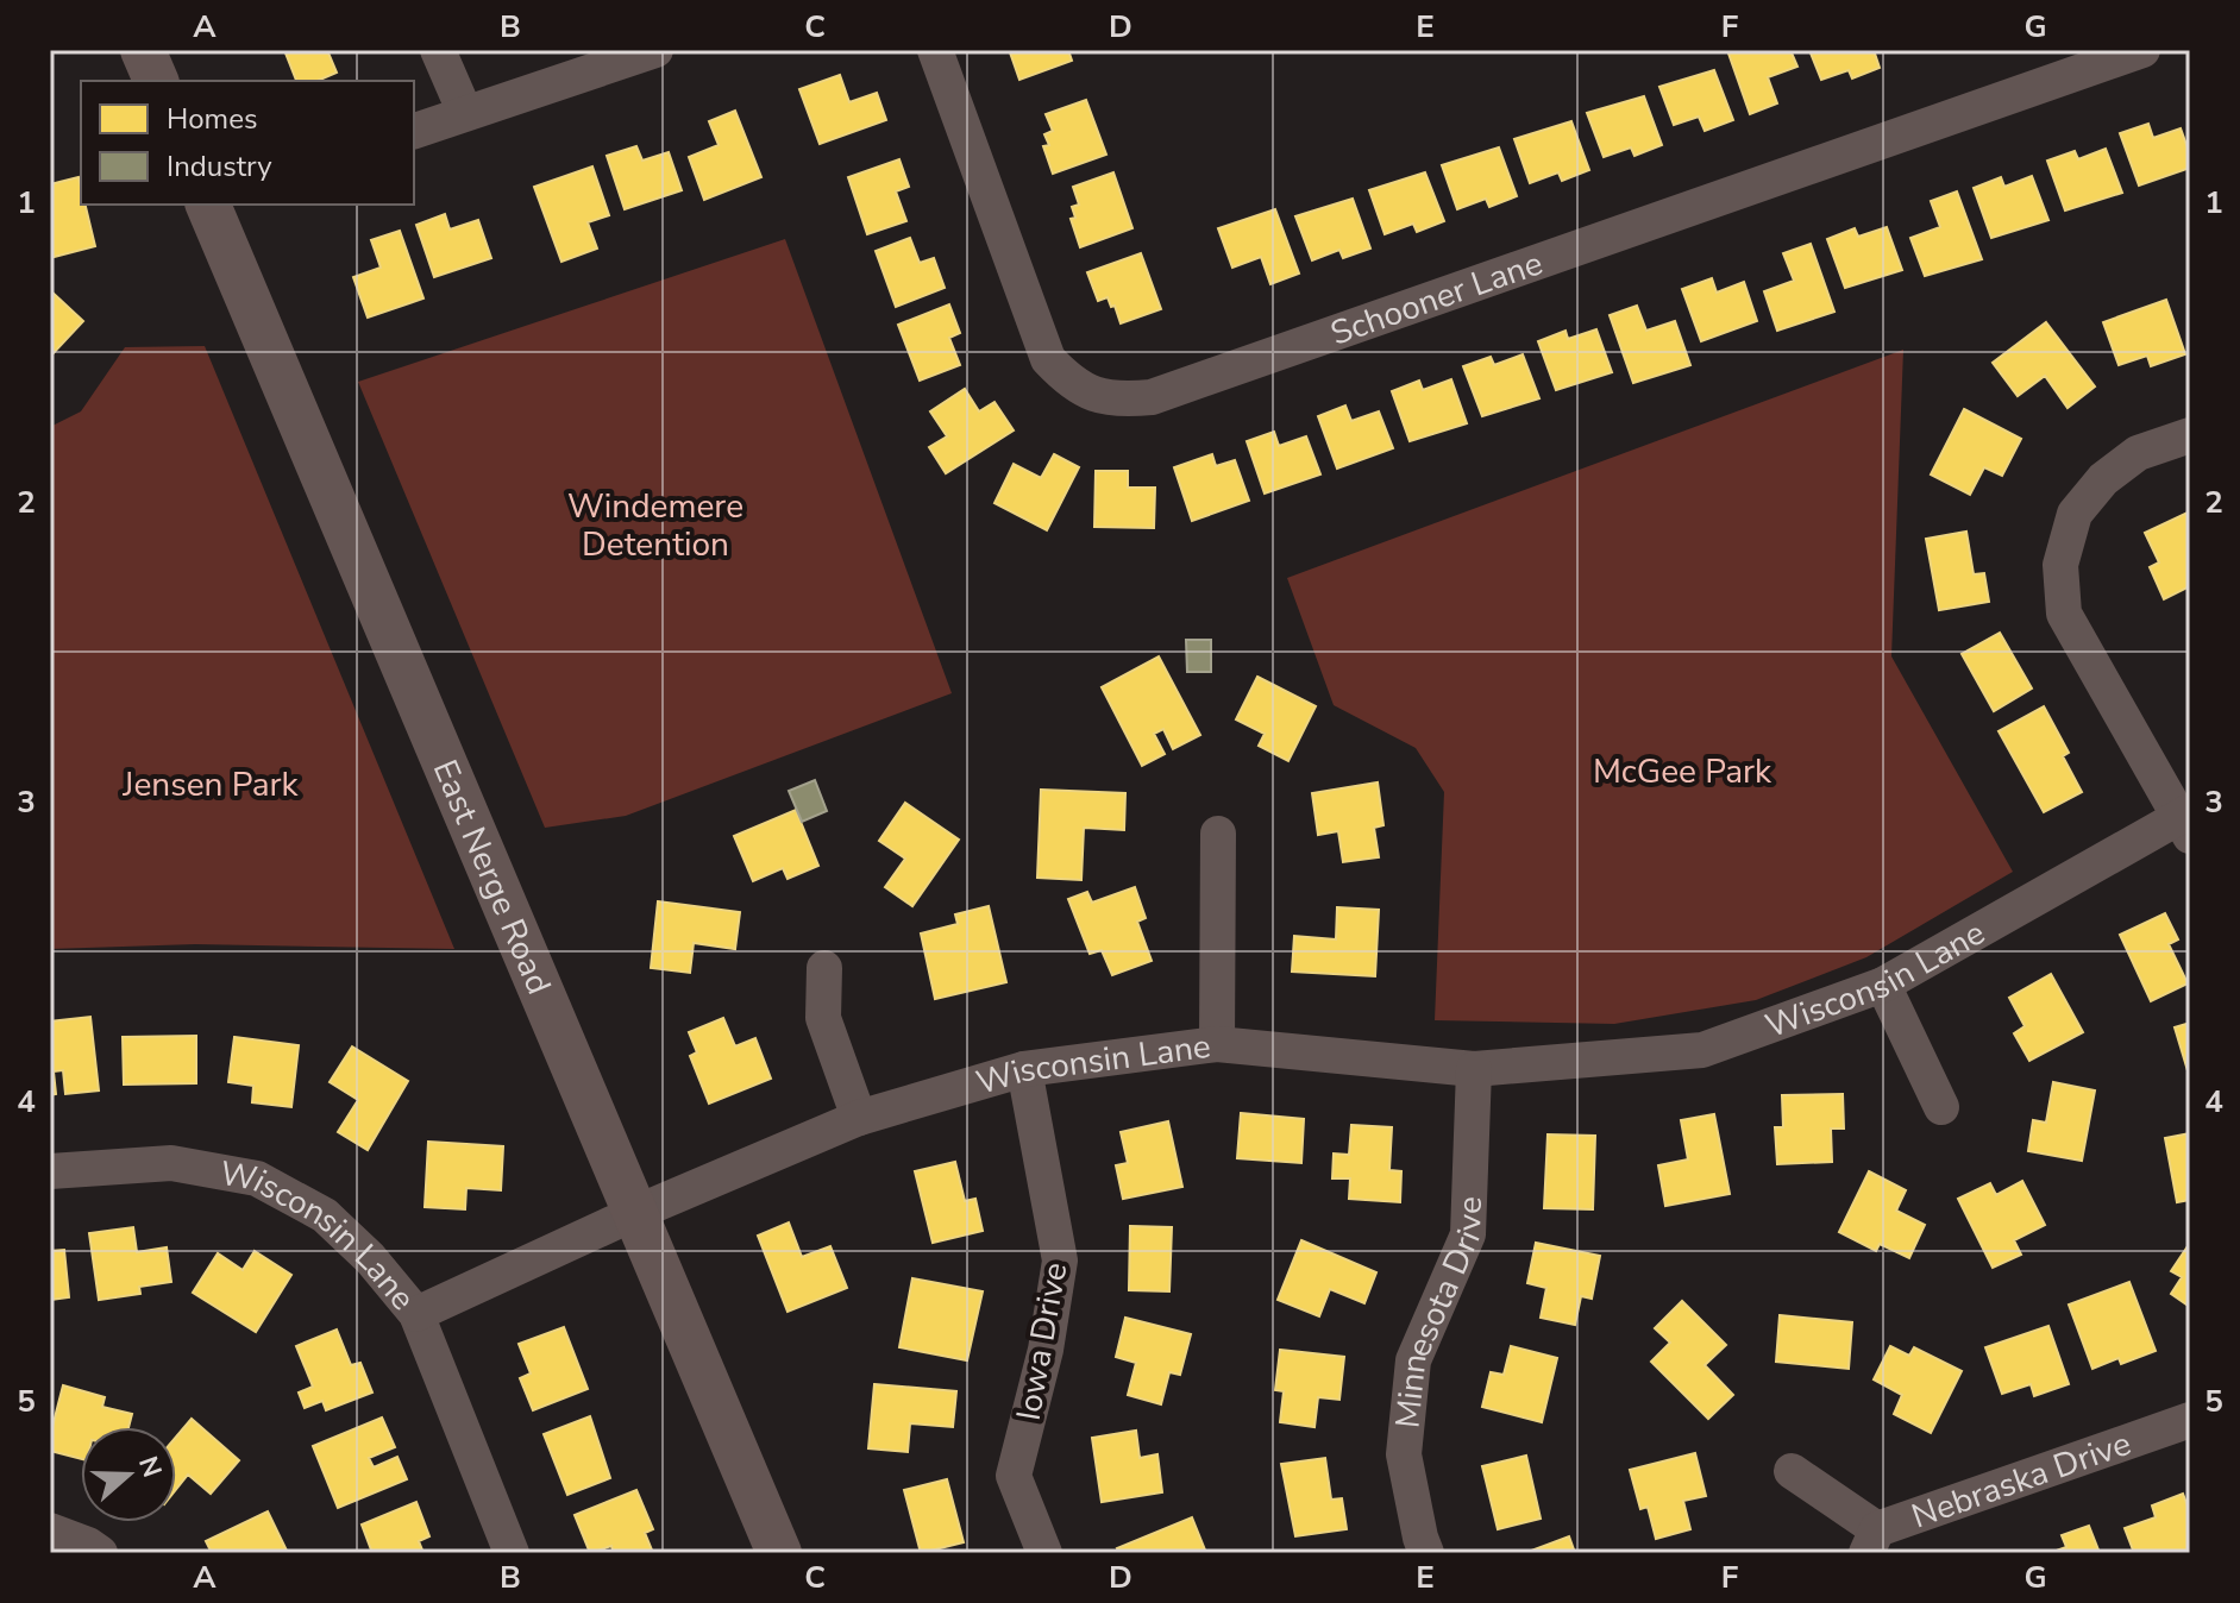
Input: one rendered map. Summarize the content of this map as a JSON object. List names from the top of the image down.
{
  "streets": {
    "main road": ["East Nerge Road"],
    "street": [
      "Schooner Lane",
      "Wisconsin Lane",
      "Minnesota Drive",
      "Iowa Drive",
      "Nebraska Drive"
    ]
  },
  "crossings": [
    ["East Nerge Road", "Wisconsin Lane"],
    ["Wisconsin Lane", "Minnesota Drive"],
    ["Wisconsin Lane", "Iowa Drive"]
  ],
  "parks": ["Windemere Detention", "McGee Park", "Jensen Park"],
  "legend": ["Homes", "Industry"],
  "north": "right",
  "grid": {
    "columns": [
      "A",
      "B",
      "C",
      "D",
      "E",
      "F",
      "G"
    ],
    "rows": [
      "1",
      "2",
      "3",
      "4",
      "5"
    ]
  }
}
